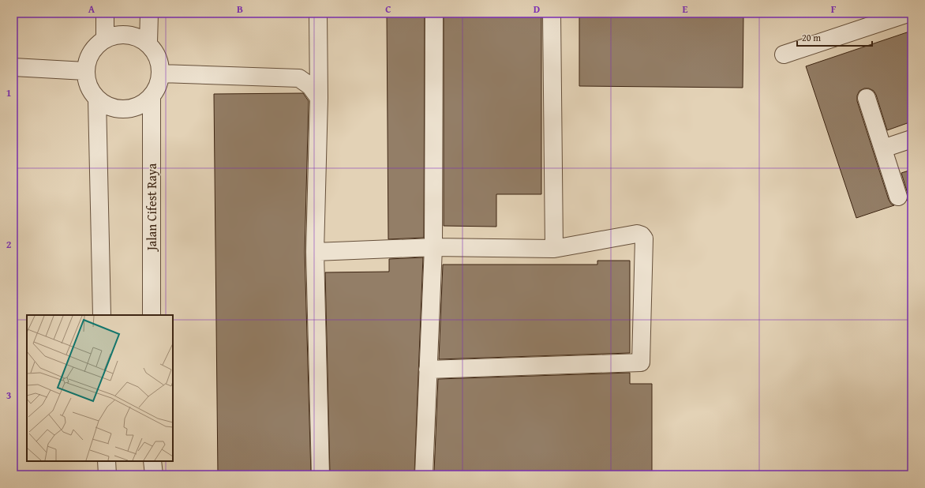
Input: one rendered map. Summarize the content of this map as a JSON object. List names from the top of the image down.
{
  "streets": {
    "street": ["Jalan Cifest Raya"]
  },
  "scale_bar": "20 m",
  "grid": {
    "columns": [
      "A",
      "B",
      "C",
      "D",
      "E",
      "F"
    ],
    "rows": ["1", "2", "3"]
  }
}
